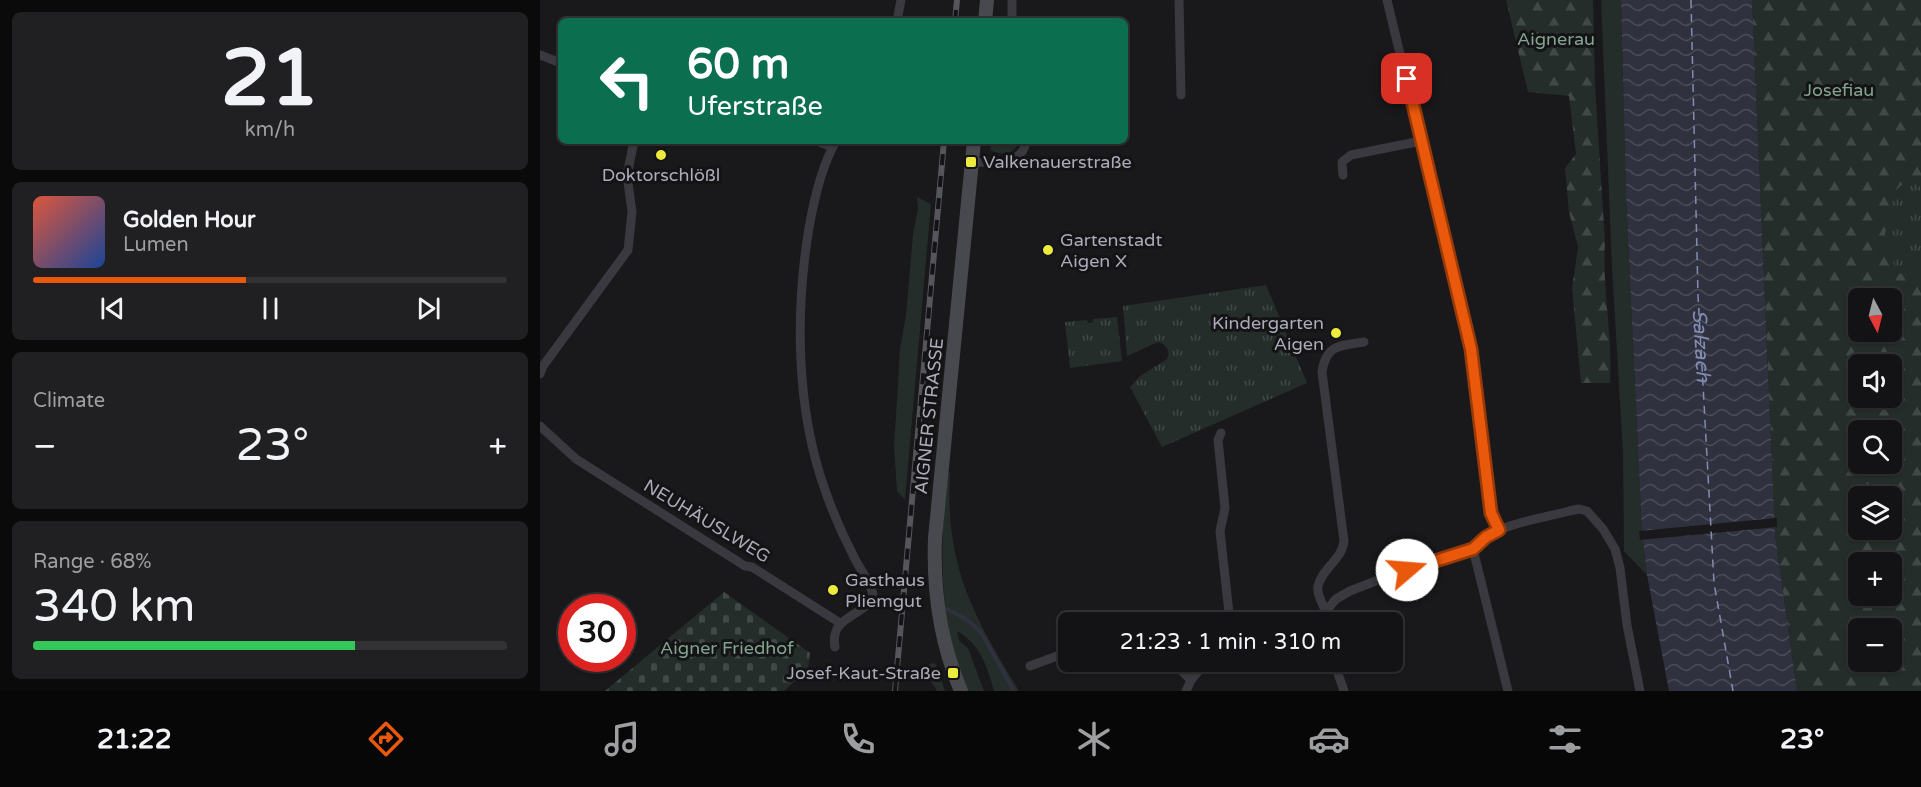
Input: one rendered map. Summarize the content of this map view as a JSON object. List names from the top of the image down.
{
  "streets": {
    "main road": ["AIGNER STRASSE"],
    "street": ["NEUHÄUSLWEG"]
  },
  "water": ["Salzach"],
  "parks": ["Aignerau", "Josefiau", "Aigner Friedhof"],
  "places": {
    "other": [
      "Doktorschlößl",
      "Gartenstadt Aigen X",
      "Kindergarten Aigen",
      "Gasthaus Pliemgut"
    ],
    "transit": ["Valkenauerstraße", "Josef-Kaut-Straße"]
  },
  "north": "bottom",
  "page": {
    "tile": [
      ["21", "km/h"],
      "Climate",
      ["Range · 68%", "340 km"]
    ],
    "turn": ["60 m", "Uferstraße"],
    "song": ["Golden Hour", "Lumen"],
    "map_buttons": ["+", "−"],
    "heat": ["−", "23°", "+"],
    "limit": "30",
    "trip": "21:23 · 1 min · 310 m",
    "tabs": ["21:22", "23°"]
  }
}
